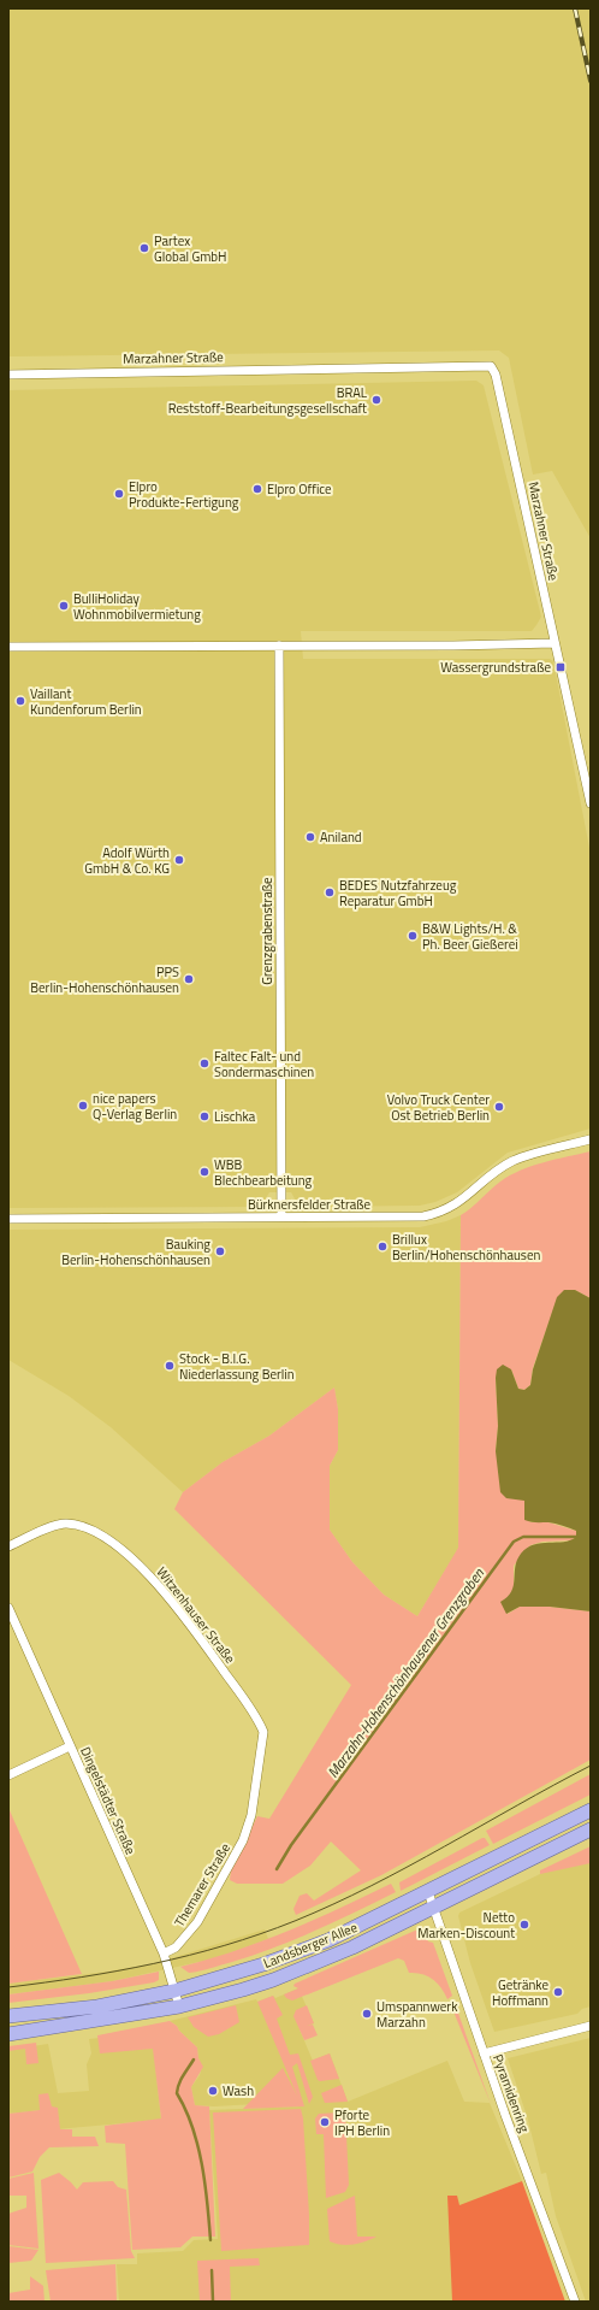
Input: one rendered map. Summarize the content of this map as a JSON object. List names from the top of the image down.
{
  "streets": {
    "main road": ["Landsberger Allee"],
    "street": [
      "Marzahner Straße",
      "Grenzgrabenstraße",
      "Bürknersfelder Straße",
      "Witzenhauser Straße",
      "Dingelstädter Straße",
      "Themarer Straße",
      "Pyramidenring"
    ]
  },
  "crossings": [
    ["Grenzgrabenstraße", "Bürknersfelder Straße"],
    ["Witzenhauser Straße", "Themarer Straße"],
    ["Dingelstädter Straße", "Themarer Straße"],
    ["Dingelstädter Straße", "Landsberger Allee"],
    ["Landsberger Allee", "Pyramidenring"]
  ],
  "water": ["Marzahn-Hohenschönhausener Grenzgraben"],
  "places": {
    "other": [
      "Partex Global GmbH",
      "BRAL Reststoff-Bearbeitungsgesellschaft",
      "Elpro Office",
      "Elpro Produkte-Fertigung",
      "BulliHoliday Wohnmobilvermietung",
      "Vaillant Kundenforum Berlin",
      "Aniland",
      "Adolf Würth GmbH & Co. KG",
      "BEDES Nutzfahrzeug Reparatur GmbH",
      "B&W Lights/H. & Ph. Beer Gießerei",
      "PPS Berlin-Hohenschönhausen",
      "Faltec Falt- und Sondermaschinen",
      "nice papers Q-Verlag Berlin",
      "Volvo Truck Center Ost Betrieb Berlin",
      "Lischka",
      "WBB Blechbearbeitung",
      "Brillux Berlin/Hohenschönhausen",
      "Bauking Berlin-Hohenschönhausen",
      "Stock - B.I.G. Niederlassung Berlin",
      "Netto Marken-Discount",
      "Getränke Hoffmann",
      "Umspannwerk Marzahn",
      "Wash",
      "Pforte IPH Berlin"
    ],
    "transit": ["Wassergrundstraße"]
  }
}
